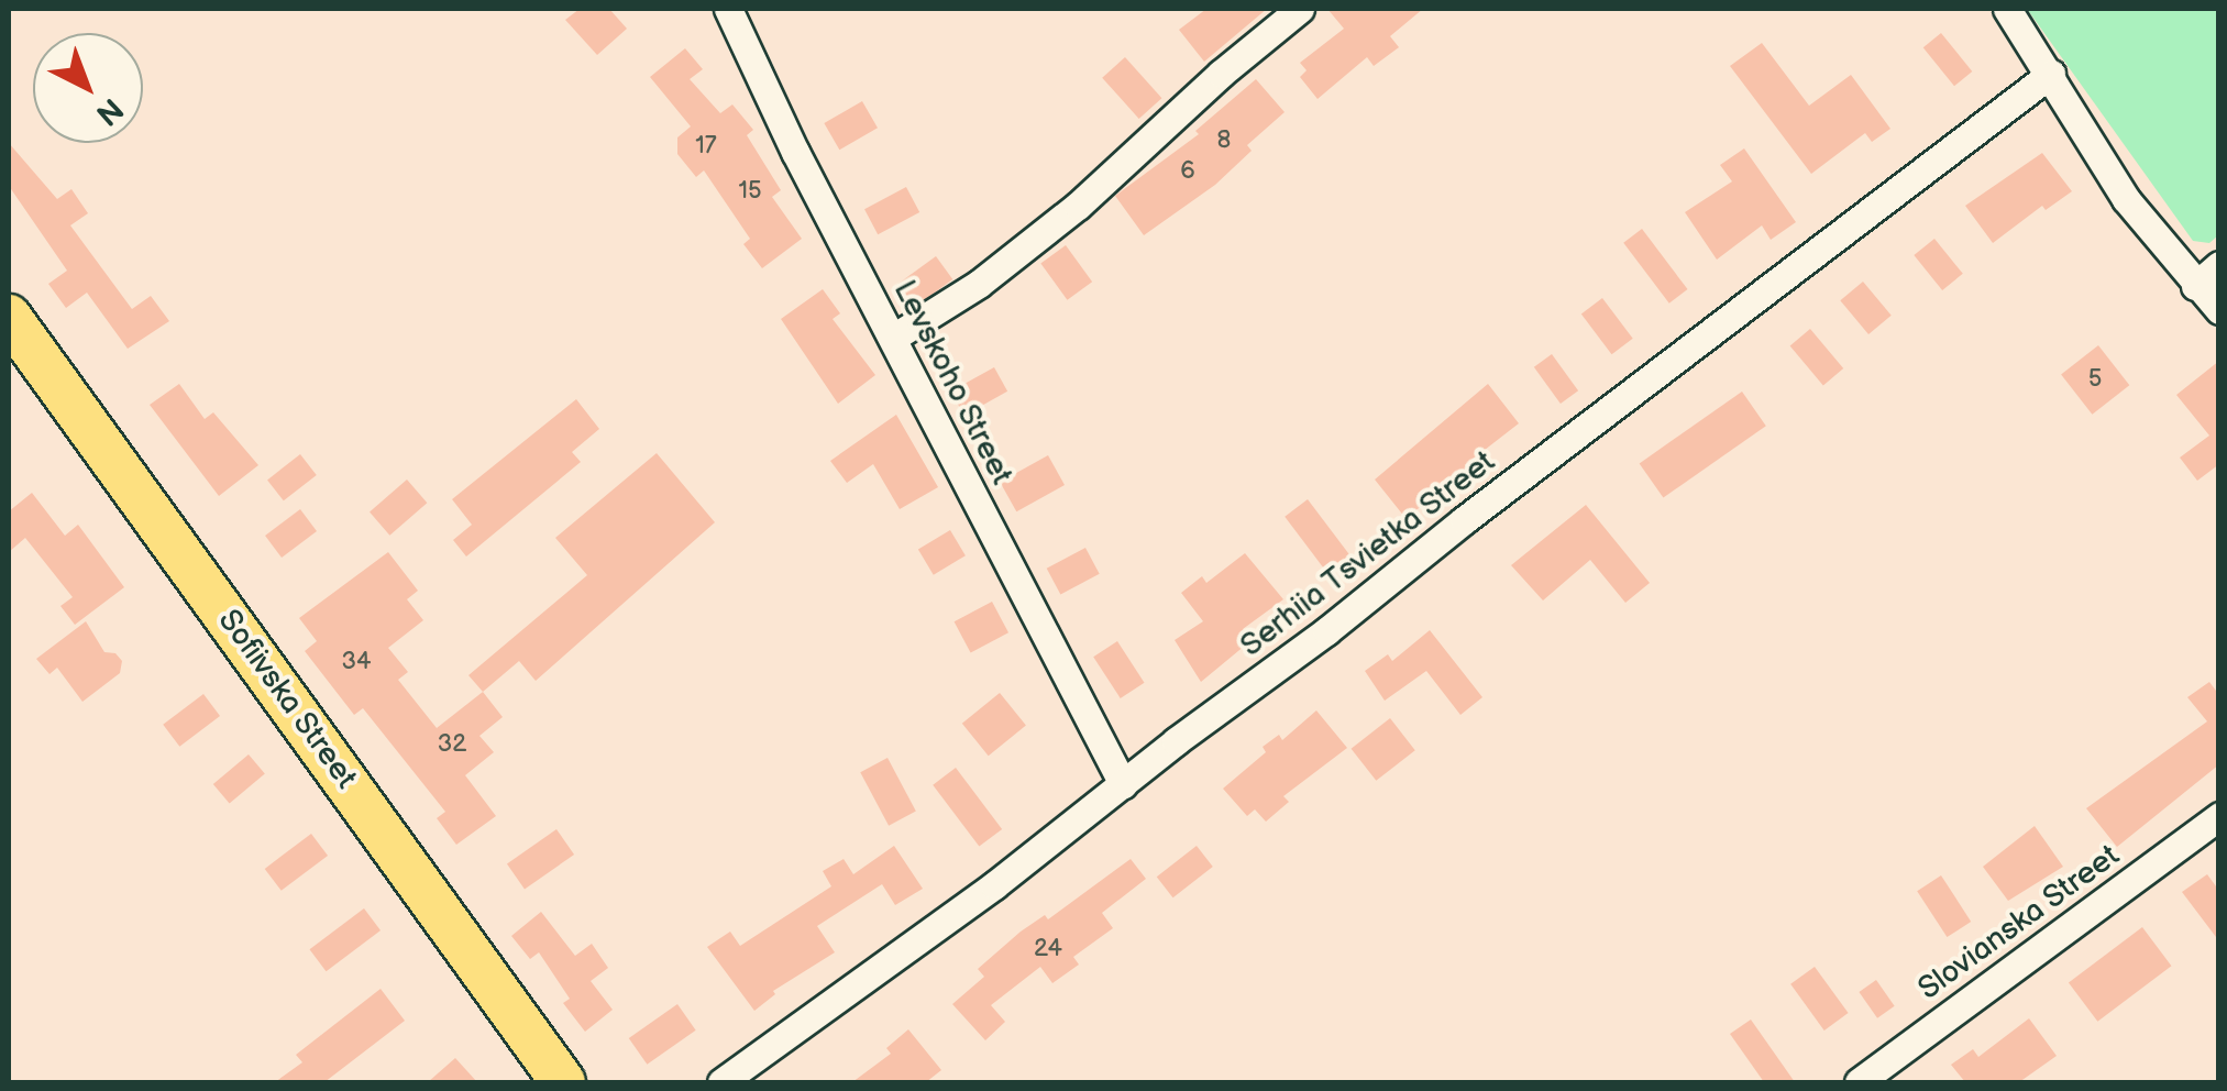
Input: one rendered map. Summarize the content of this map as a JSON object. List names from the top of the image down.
{
  "streets": {
    "main road": ["Sofiivska Street"],
    "street": ["Levskoho Street", "Serhiia Tsvietka Street", "Slovianska Street"]
  },
  "crossings": [
    ["Levskoho Street", "Serhiia Tsvietka Street"]
  ],
  "house_numbers": [
    "8",
    "17",
    "6",
    "15",
    "5",
    "34",
    "32",
    "24"
  ],
  "north": "bottom right"
}
